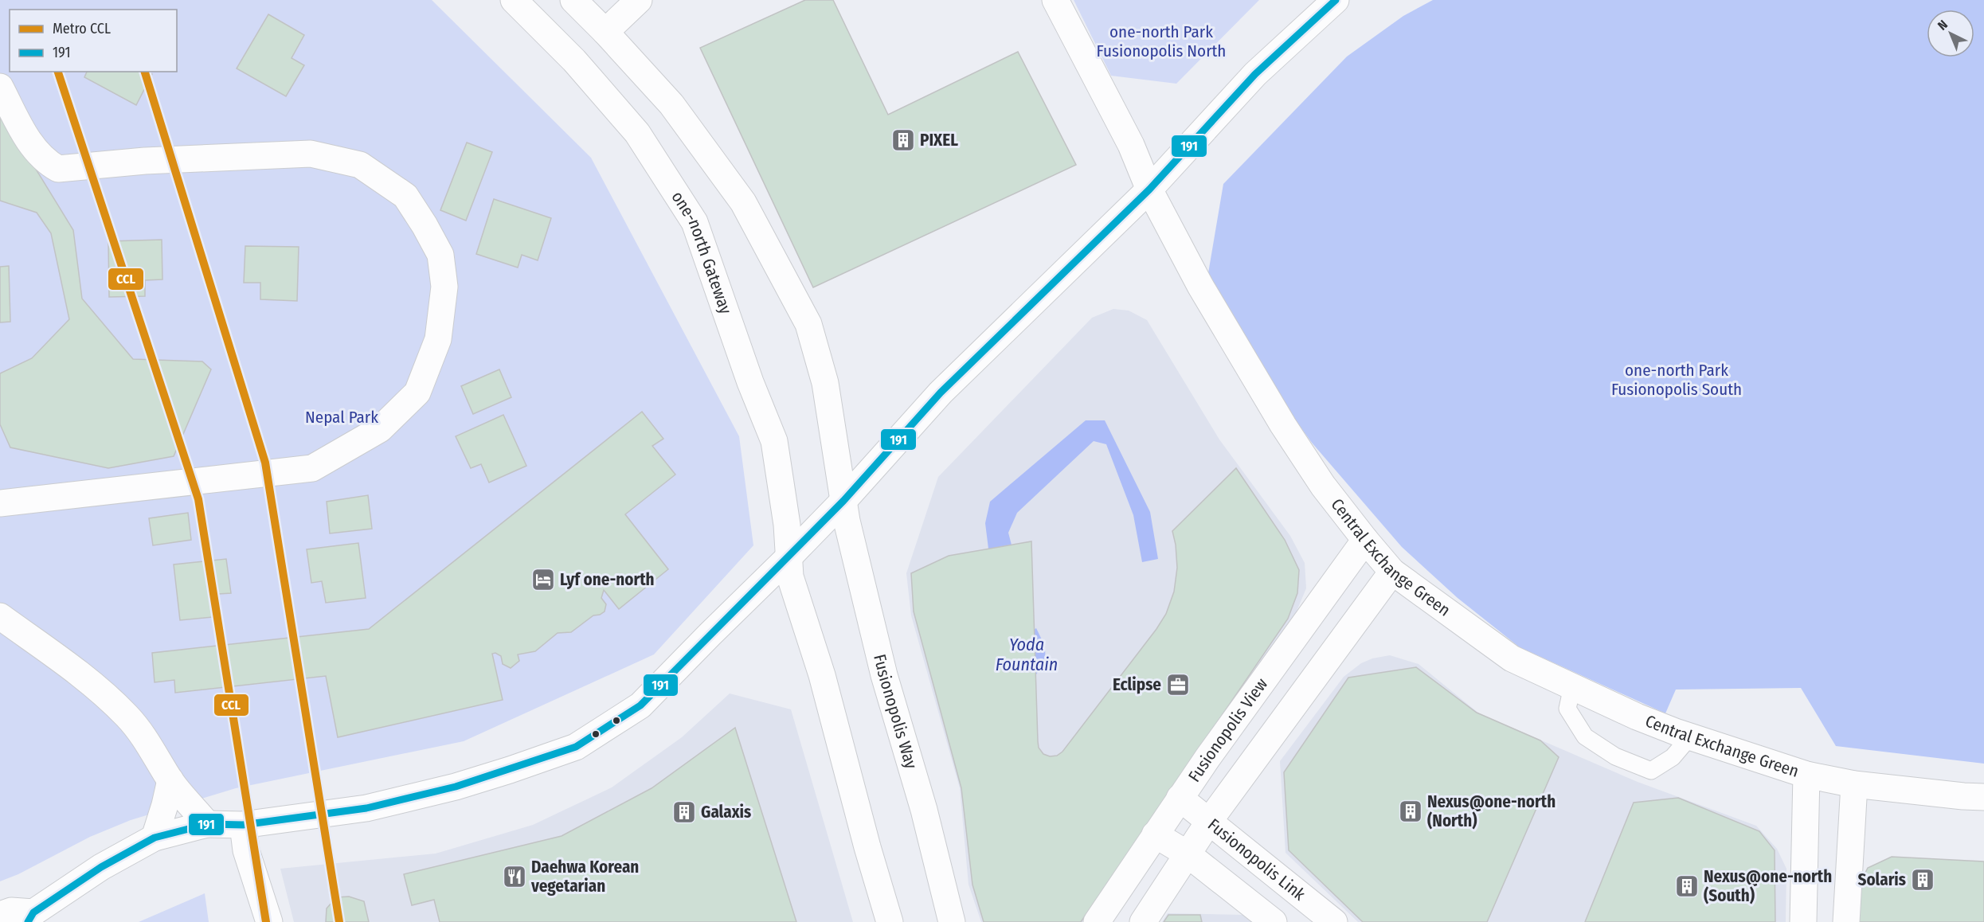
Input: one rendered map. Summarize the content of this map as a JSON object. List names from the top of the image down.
{
  "streets": {
    "street": [
      "one-north Gateway",
      "Central Exchange Green",
      "Fusionopolis Way",
      "Fusionopolis View",
      "Fusionopolis Link"
    ]
  },
  "crossings": [
    ["Central Exchange Green", "Fusionopolis View"],
    ["Fusionopolis View", "Fusionopolis Link"]
  ],
  "water": ["Yoda Fountain"],
  "parks": ["one-north Park Fusionopolis North", "one-north Park Fusionopolis South", "Nepal Park"],
  "places": {
    "building": [
      "PIXEL",
      "Nexus@one-north (North)",
      "Galaxis",
      "Solaris",
      "Nexus@one-north (South)"
    ],
    "hotel": ["Lyf one-north"],
    "office": ["Eclipse"],
    "restaurant": ["Daehwa Korean vegetarian"]
  },
  "lines": ["transit line 191", "metro line CCL"],
  "legend": ["Metro CCL", "191"],
  "north": "top left"
}
